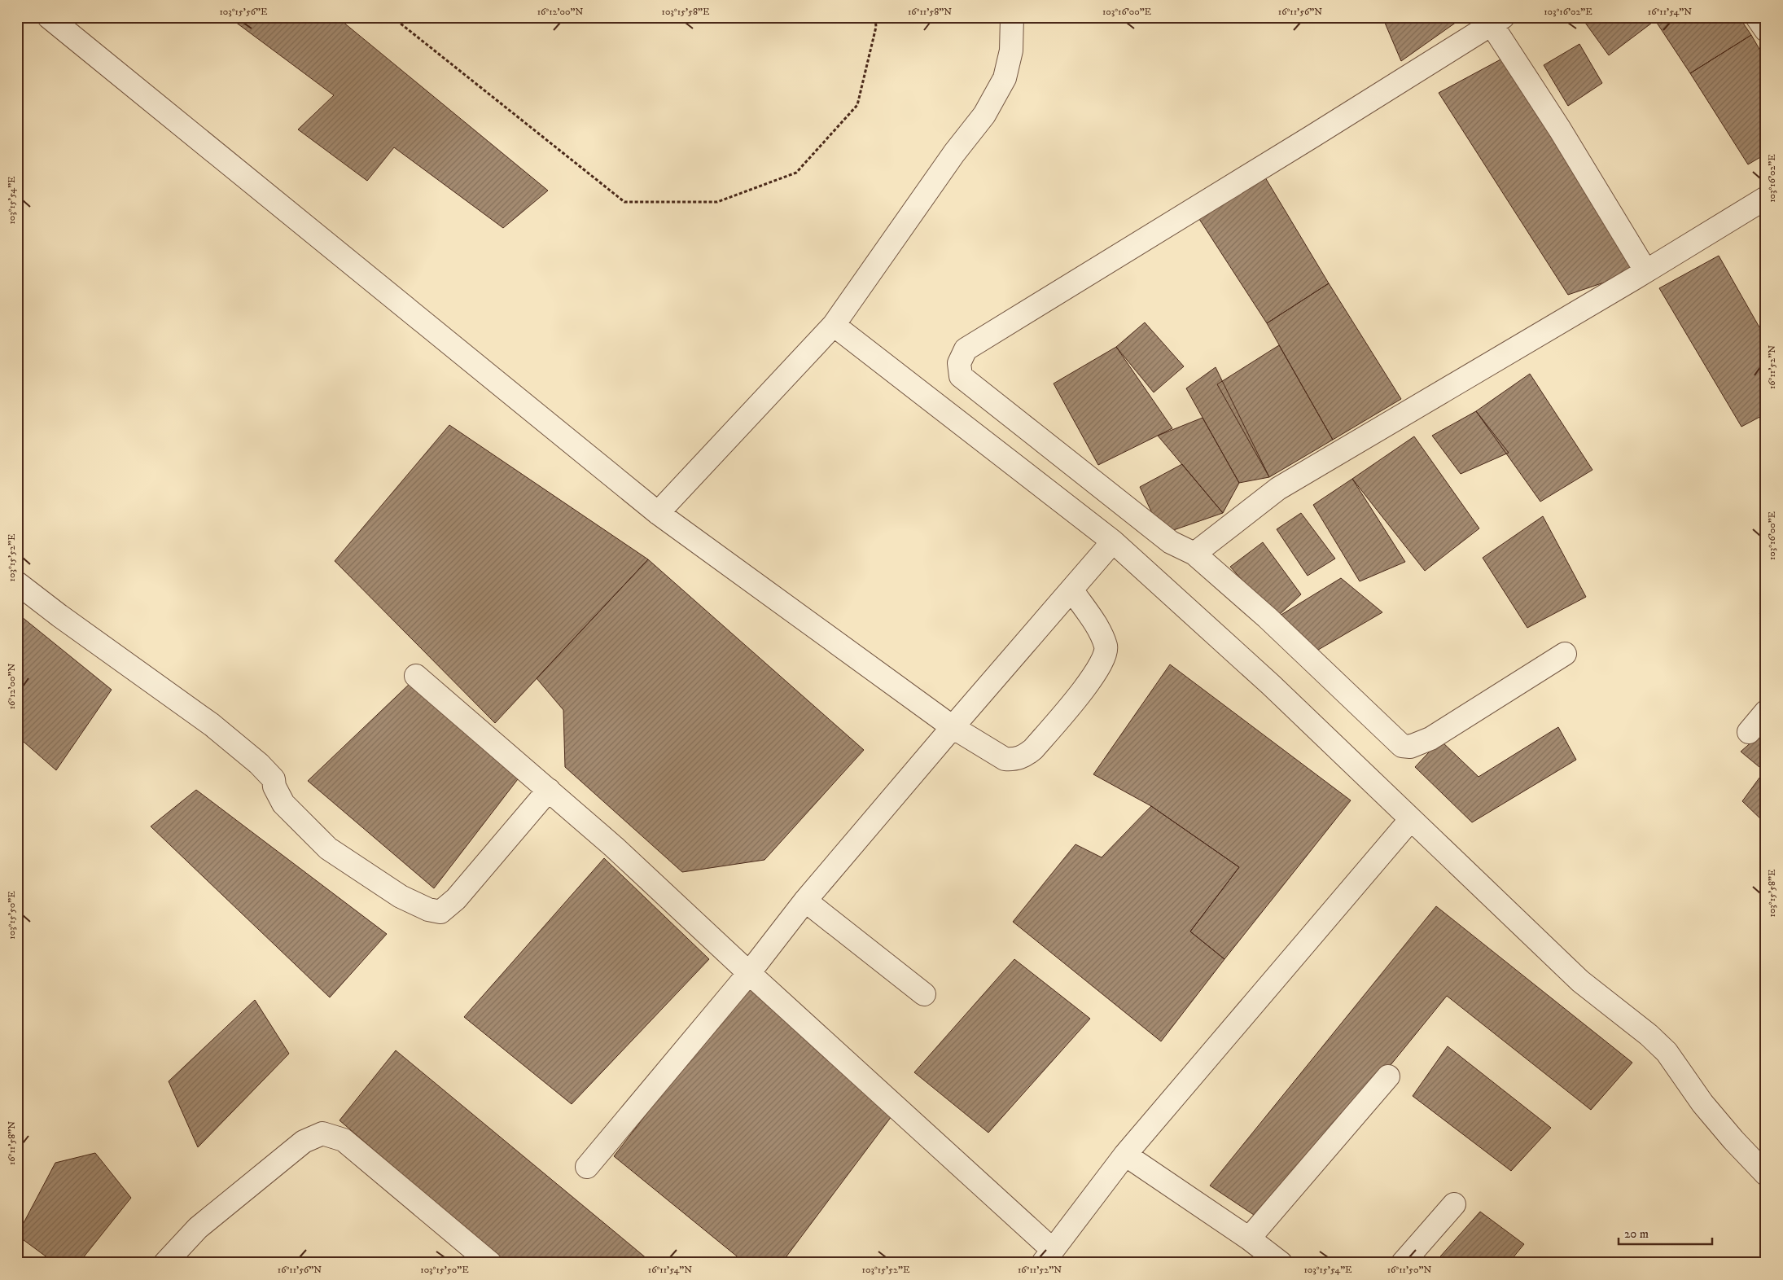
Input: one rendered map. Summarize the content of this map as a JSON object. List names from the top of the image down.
{
  "scale_bar": "20 m",
  "coordinates": [
    "103°15'56\"E",
    "16°12'00\"N",
    "103°15'58\"E",
    "16°11'58\"N",
    "103°16'00\"E",
    "16°11'56\"N",
    "103°16'02\"E",
    "16°11'54\"N",
    "103°15'54\"E",
    "16°11'52\"N",
    "103°15'52\"E",
    "103°15'50\"E",
    "16°11'50\"N"
  ]
}
